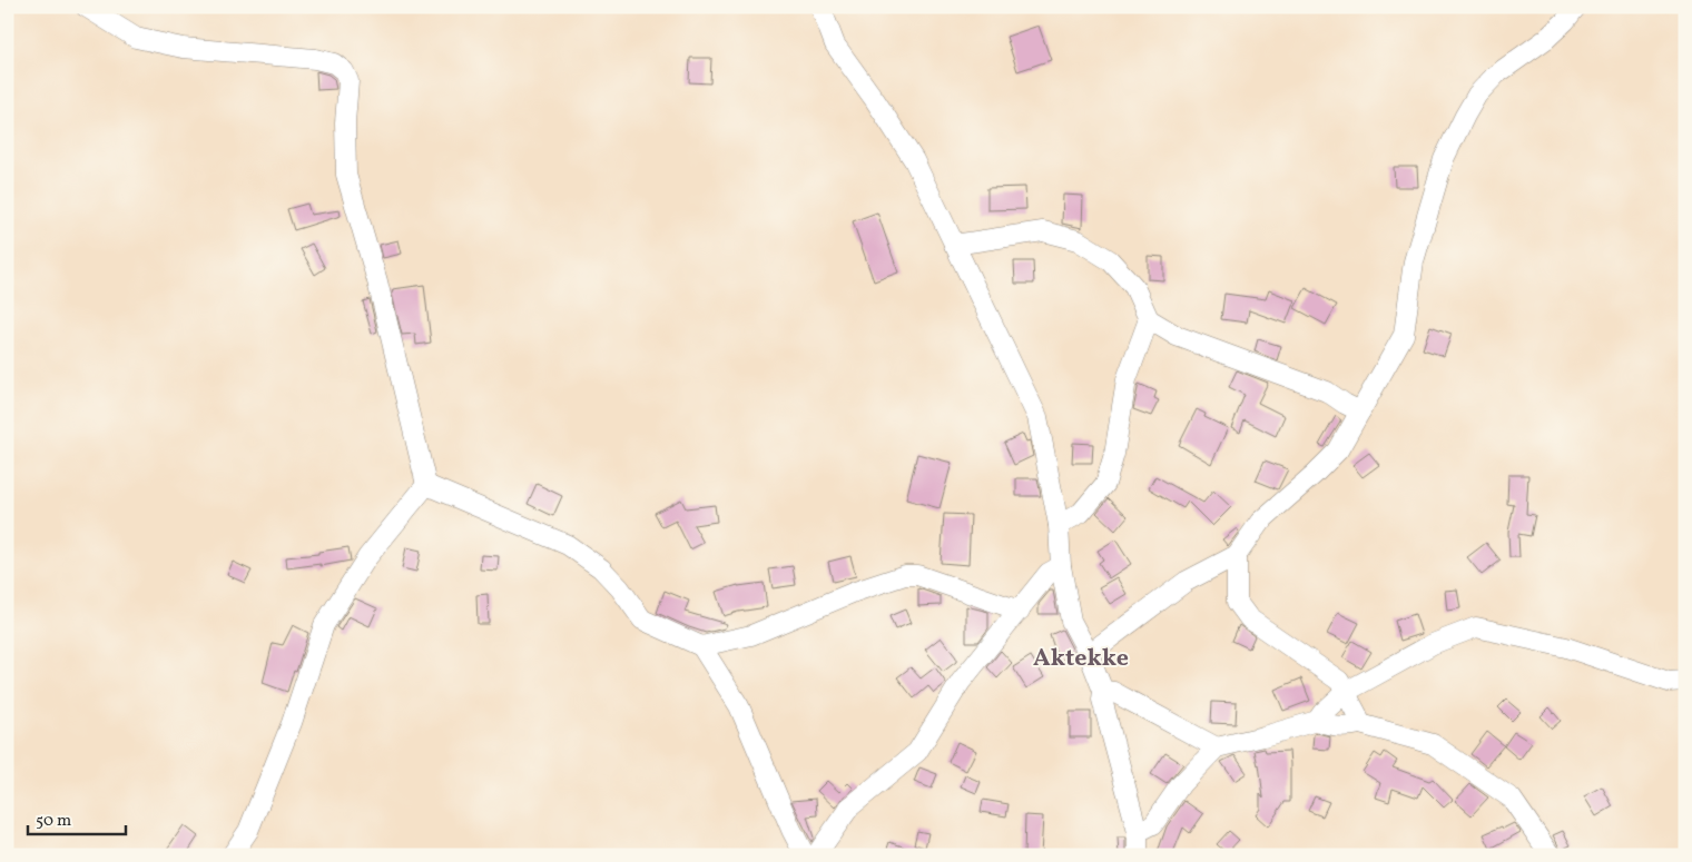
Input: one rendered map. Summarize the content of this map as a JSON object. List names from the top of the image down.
{
  "districts": ["Aktekke"],
  "scale_bar": "50 m"
}
